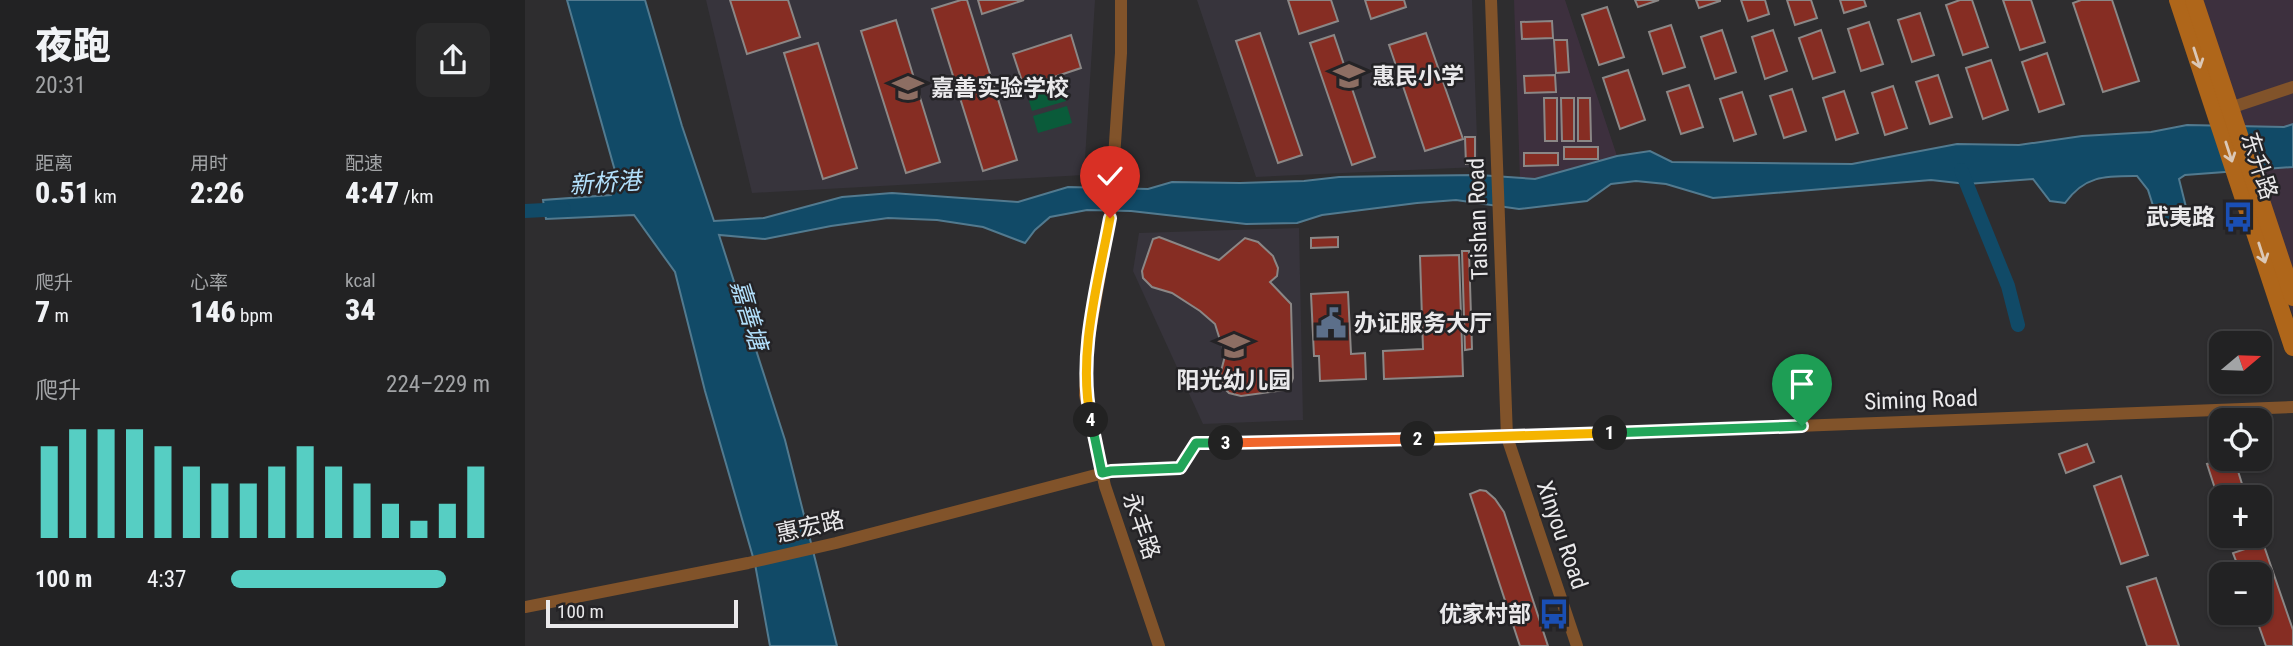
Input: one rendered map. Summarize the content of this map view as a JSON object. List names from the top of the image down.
{
  "streets": {
    "main road": ["东升路"],
    "street": [
      "Taishan Road",
      "Siming Road",
      "永丰路",
      "惠宏路",
      "Xinyou Road"
    ]
  },
  "crossings": [
    ["Taishan Road", "Siming Road"],
    ["Taishan Road", "Xinyou Road"],
    ["Siming Road", "永丰路"],
    ["Siming Road", "惠宏路"],
    ["Siming Road", "Xinyou Road"],
    ["永丰路", "惠宏路"]
  ],
  "water": ["新桥港", "嘉善塘"],
  "places": {
    "school or university": ["惠民小学", "嘉善实验学校", "阳光幼儿园"],
    "bus stop": ["武夷路", "优家村部"],
    "public building": ["办证服务大厅"]
  },
  "scale_bar": "100 m",
  "north": "right",
  "page": {
    "heading": ["夜跑", "20:31"],
    "stats": [
      ["距离", "0.51 km"],
      ["用时", "2:26"],
      ["配速", "4:47 /km"],
      ["爬升", "7 m"],
      ["心率", "146 bpm"],
      ["kcal", "34"]
    ],
    "map_buttons": ["+", "−"],
    "chart": ["爬升", "224–229 m"],
    "pins": [
      "4",
      "1",
      "2",
      "3"
    ],
    "list": [
      {
        "name": "100 m",
        "note": "4:37"
      }
    ],
    "scale": "100 m"
  }
}
